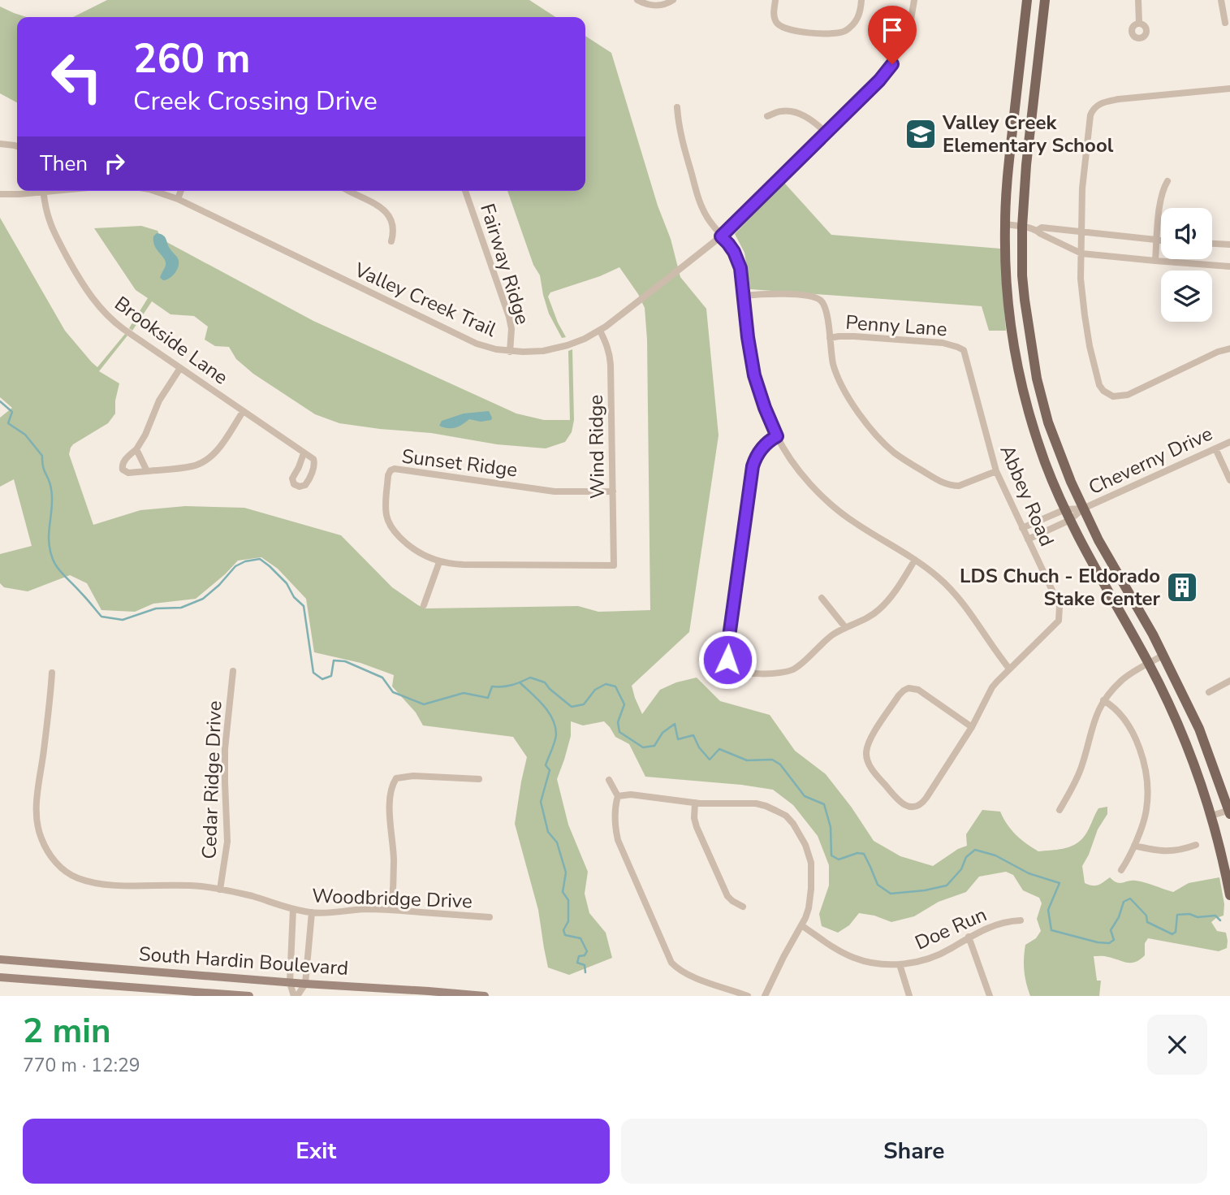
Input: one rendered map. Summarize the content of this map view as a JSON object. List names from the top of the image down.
{
  "streets": {
    "main road": ["South Hardin Boulevard"],
    "street": [
      "Fairway Ridge",
      "Valley Creek Trail",
      "Penny Lane",
      "Brookside Lane",
      "Wind Ridge",
      "Cheverny Drive",
      "Sunset Ridge",
      "Abbey Road",
      "Cedar Ridge Drive",
      "Woodbridge Drive",
      "Doe Run"
    ]
  },
  "crossings": [
    ["Fairway Ridge", "Valley Creek Trail"],
    ["Valley Creek Trail", "Wind Ridge"],
    ["Penny Lane", "Abbey Road"],
    ["Wind Ridge", "Sunset Ridge"],
    ["Cheverny Drive", "Abbey Road"],
    ["Cedar Ridge Drive", "Woodbridge Drive"]
  ],
  "places": {
    "school or university": ["Valley Creek Elementary School"],
    "building": ["LDS Chuch - Eldorado Stake Center"]
  },
  "page": {
    "turn": ["260 m", "Creek Crossing Drive"],
    "then": "Then",
    "heading": ["2 min", "770 m · 12:29"],
    "buttons": ["Exit", "Share"]
  }
}
